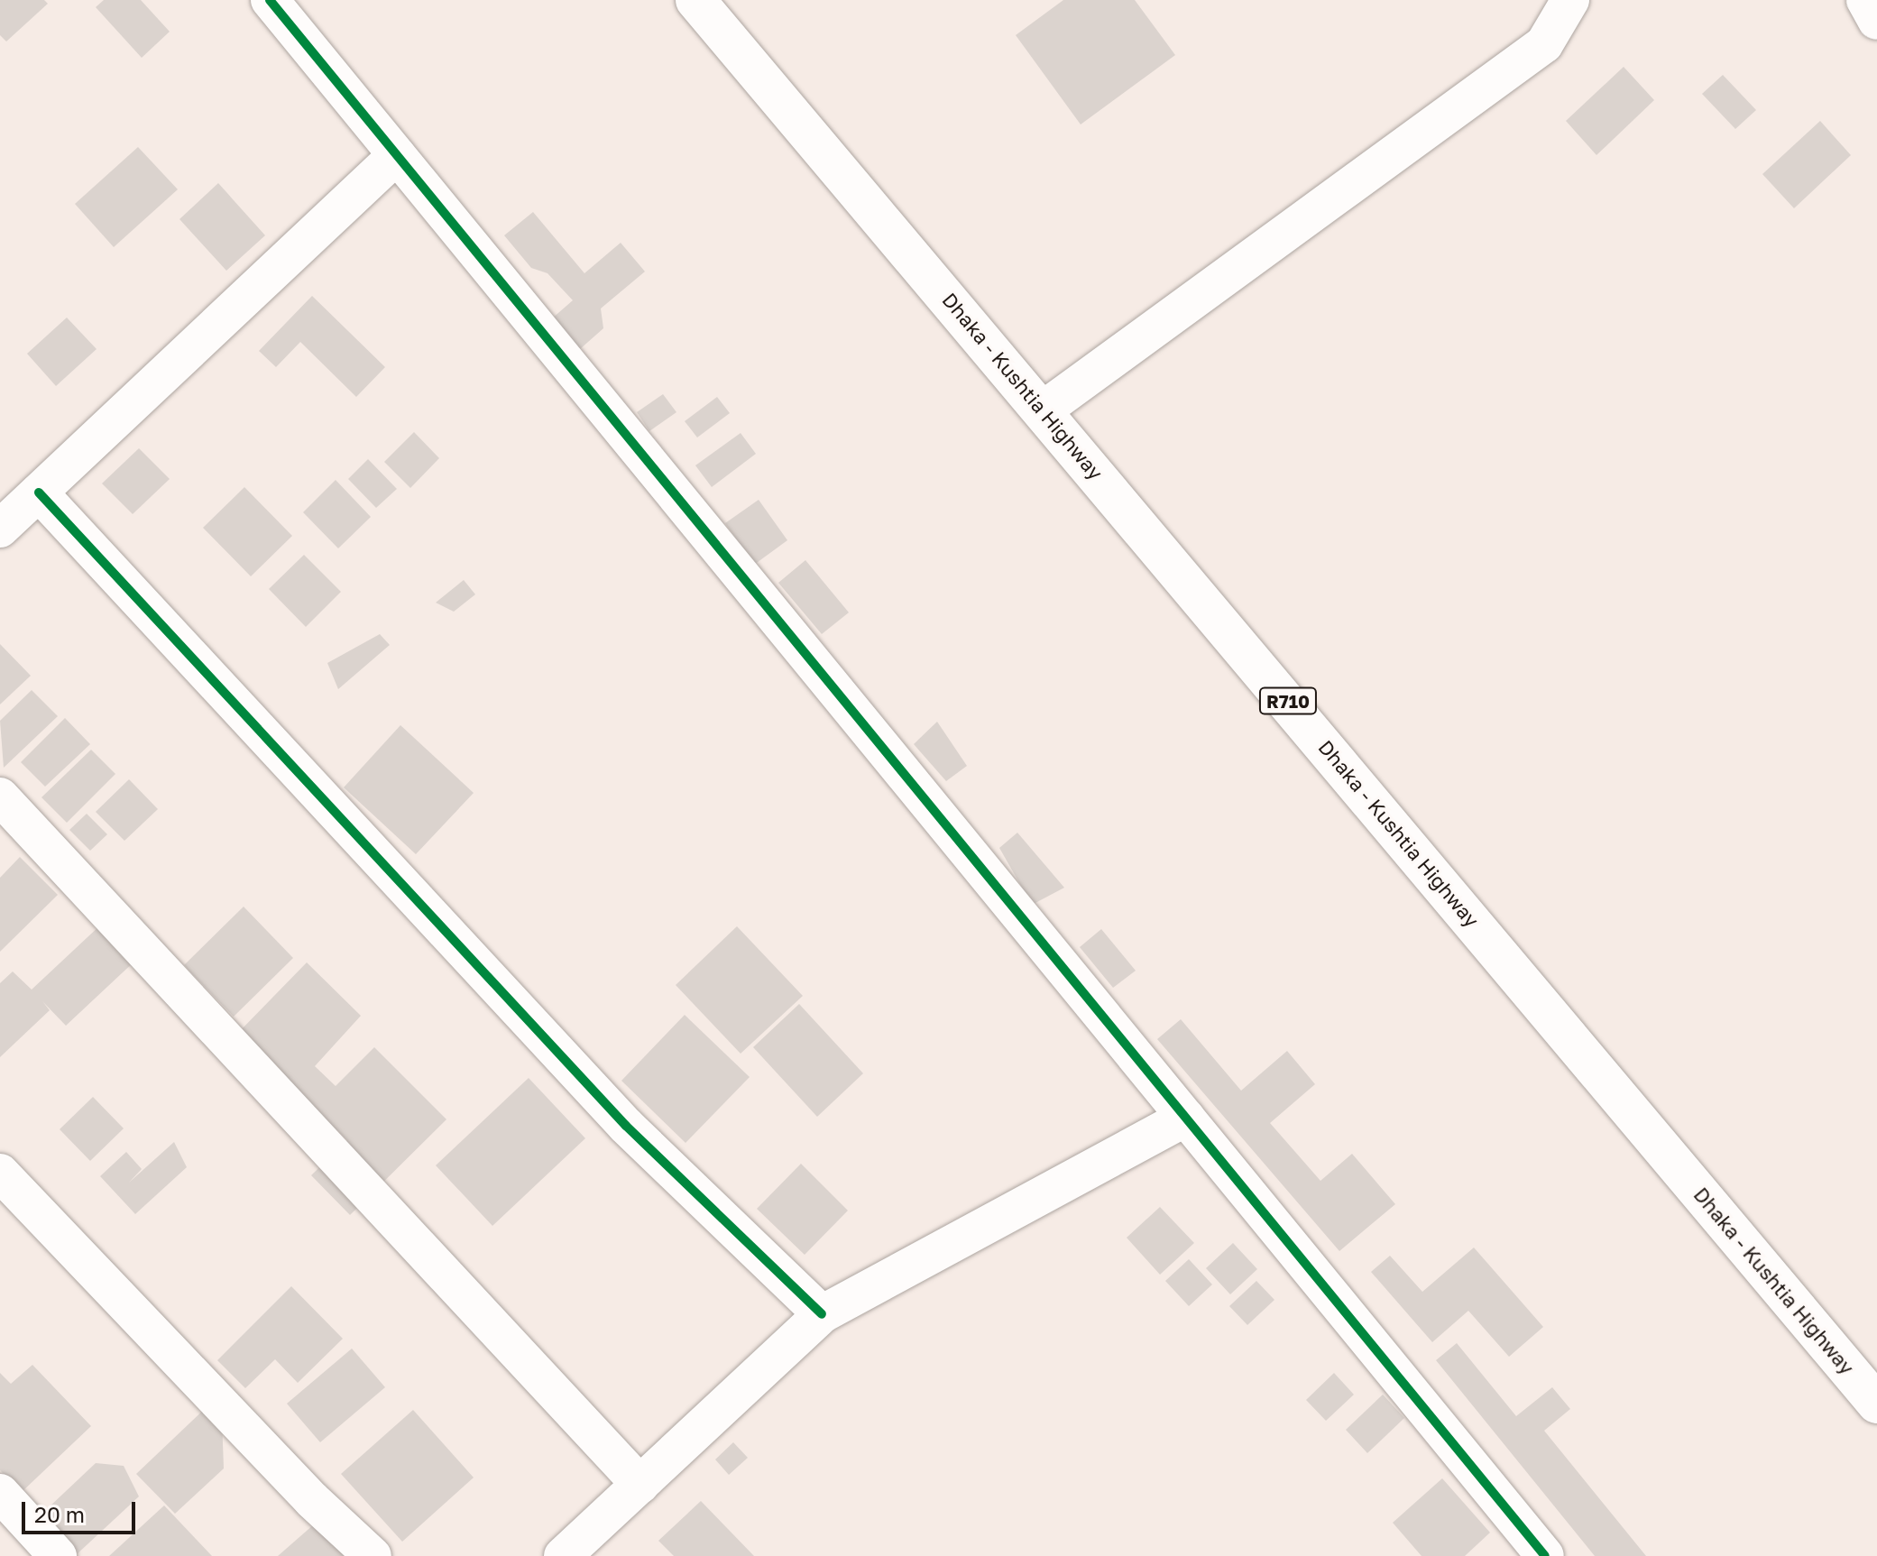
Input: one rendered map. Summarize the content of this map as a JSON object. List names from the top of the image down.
{
  "streets": {
    "main road": ["Dhaka - Kushtia Highway", "R710"]
  },
  "scale_bar": "20 m"
}
